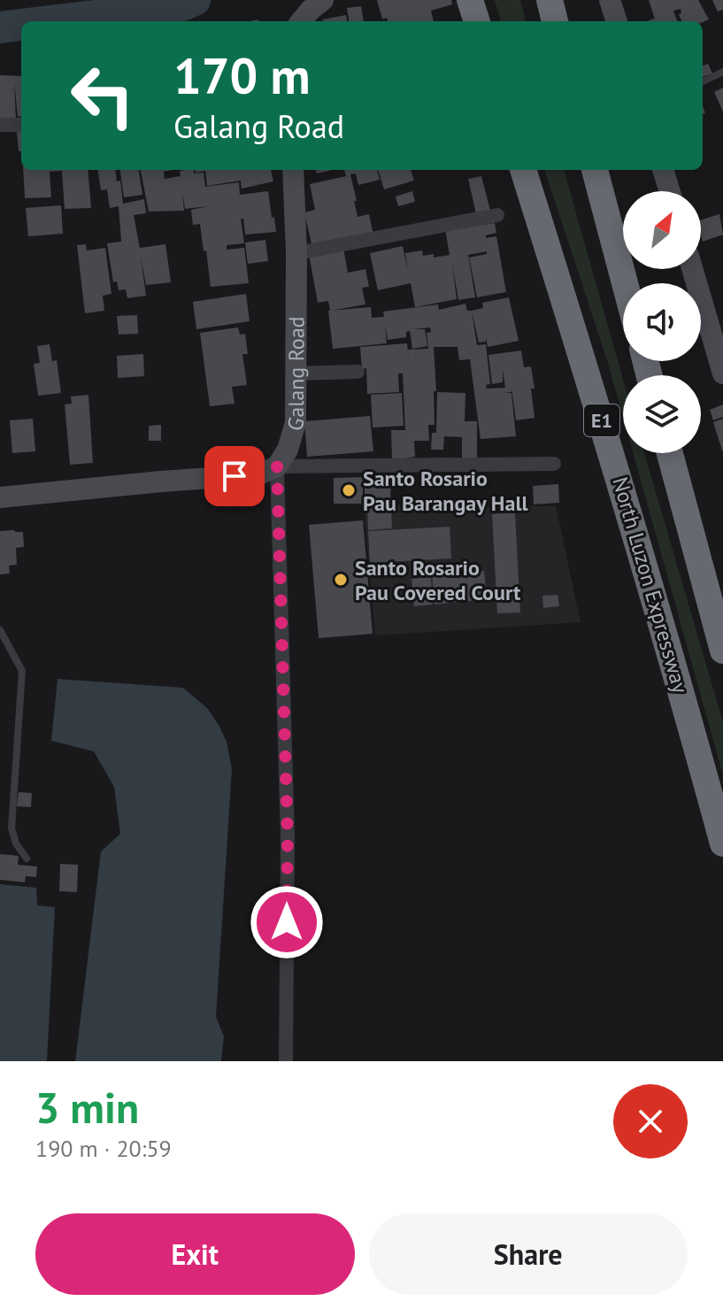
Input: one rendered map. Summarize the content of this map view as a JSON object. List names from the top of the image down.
{
  "streets": {
    "highway": ["E1", "North Luzon Expressway"],
    "street": ["Galang Road"]
  },
  "places": ["Santo Rosario Pau Barangay Hall", "Santo Rosario Pau Covered Court"],
  "north": "top right",
  "page": {
    "turn": ["170 m", "Galang Road"],
    "heading": ["3 min", "190 m · 20:59"],
    "buttons": ["Exit", "Share"]
  }
}
